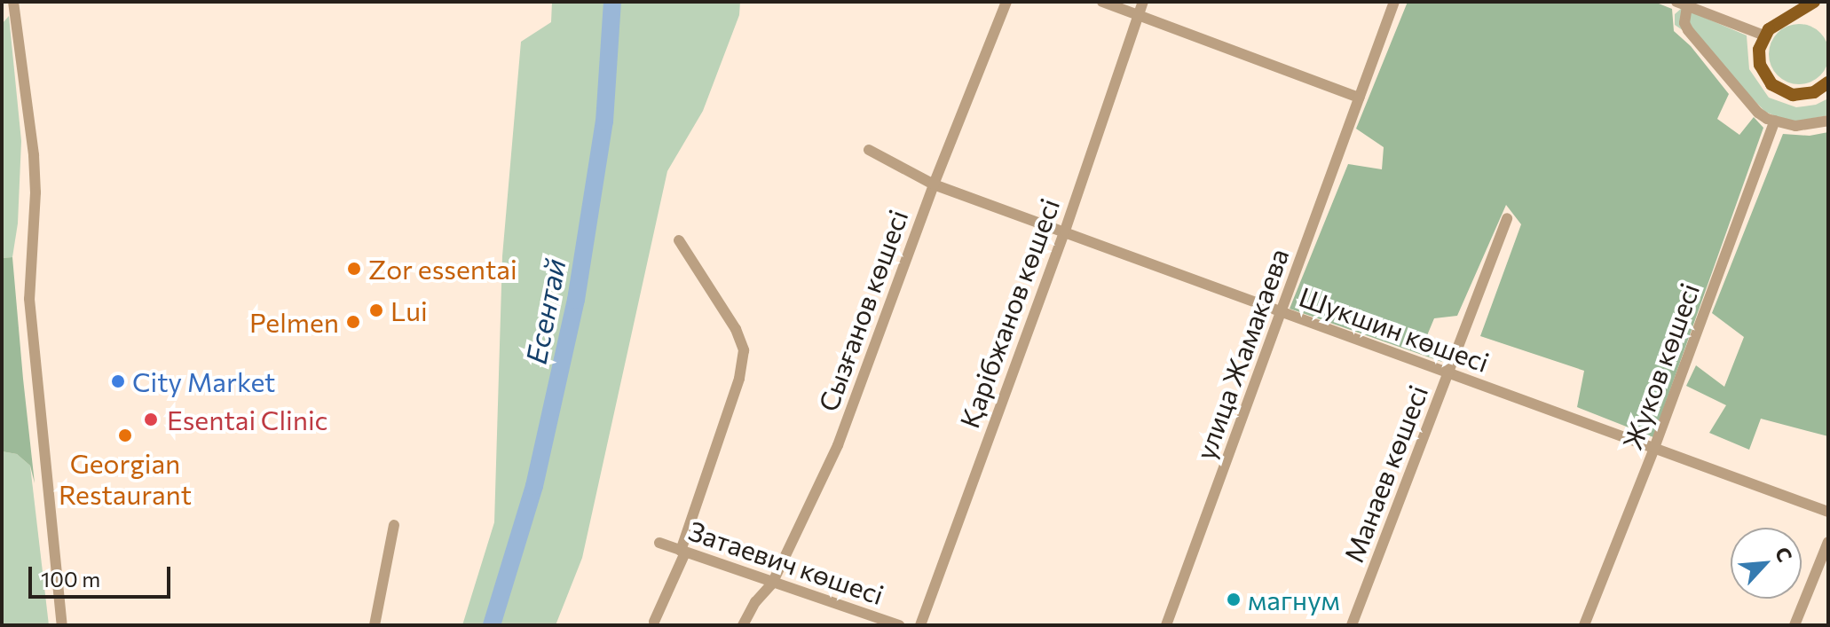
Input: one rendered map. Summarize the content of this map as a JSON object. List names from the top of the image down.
{
  "streets": {
    "street": [
      "Сызғанов көшесі",
      "Қарібжанов көшесі",
      "Шукшин көшесі",
      "улица Жамакаева",
      "Жуков көшесі",
      "Манаев көшесі",
      "Затаевич көшесі"
    ]
  },
  "crossings": [
    ["Сызғанов көшесі", "Шукшин көшесі"],
    ["Сызғанов көшесі", "Затаевич көшесі"],
    ["Қарібжанов көшесі", "Шукшин көшесі"],
    ["Шукшин көшесі", "улица Жамакаева"],
    ["Шукшин көшесі", "Жуков көшесі"],
    ["Шукшин көшесі", "Манаев көшесі"]
  ],
  "water": ["Есентай"],
  "places": [
    "Zor essentai",
    "Lui",
    "Pelmen",
    "City Market",
    "Esentai Clinic",
    "Georgian Restaurant",
    "магнум"
  ],
  "scale_bar": "100 m",
  "north": "top right"
}
